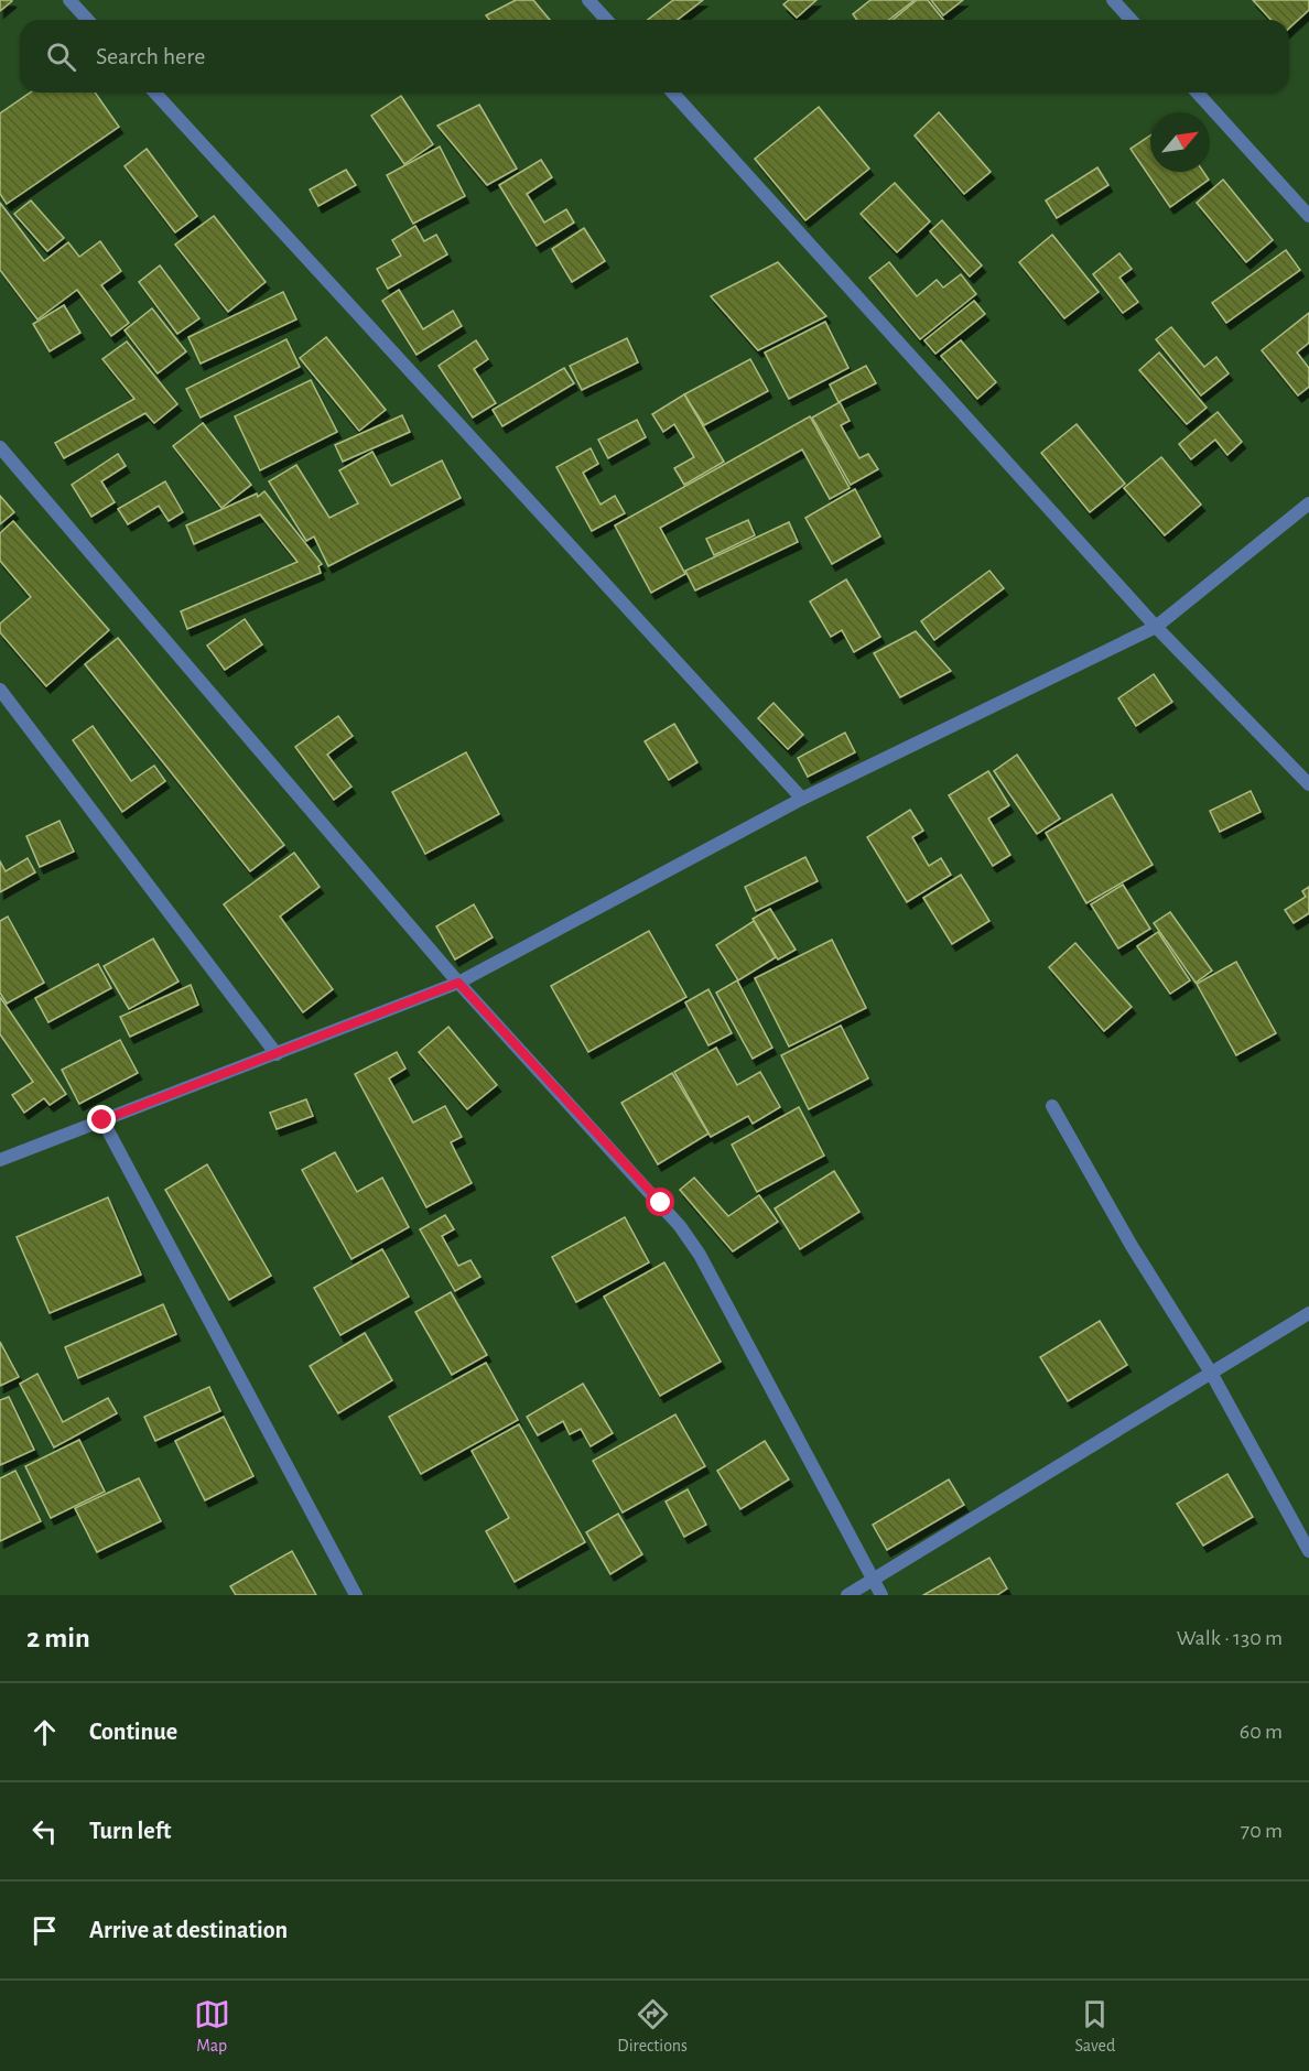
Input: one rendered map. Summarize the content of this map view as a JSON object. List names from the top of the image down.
{
  "north": "top right",
  "page": {
    "search": "Search here",
    "heading": ["2 min", "Walk · 130 m"],
    "list": [
      ["Continue", "60 m"],
      ["Turn left", "70 m"],
      "Arrive at destination"
    ],
    "nav": ["Map", "Directions", "Saved"]
  }
}
